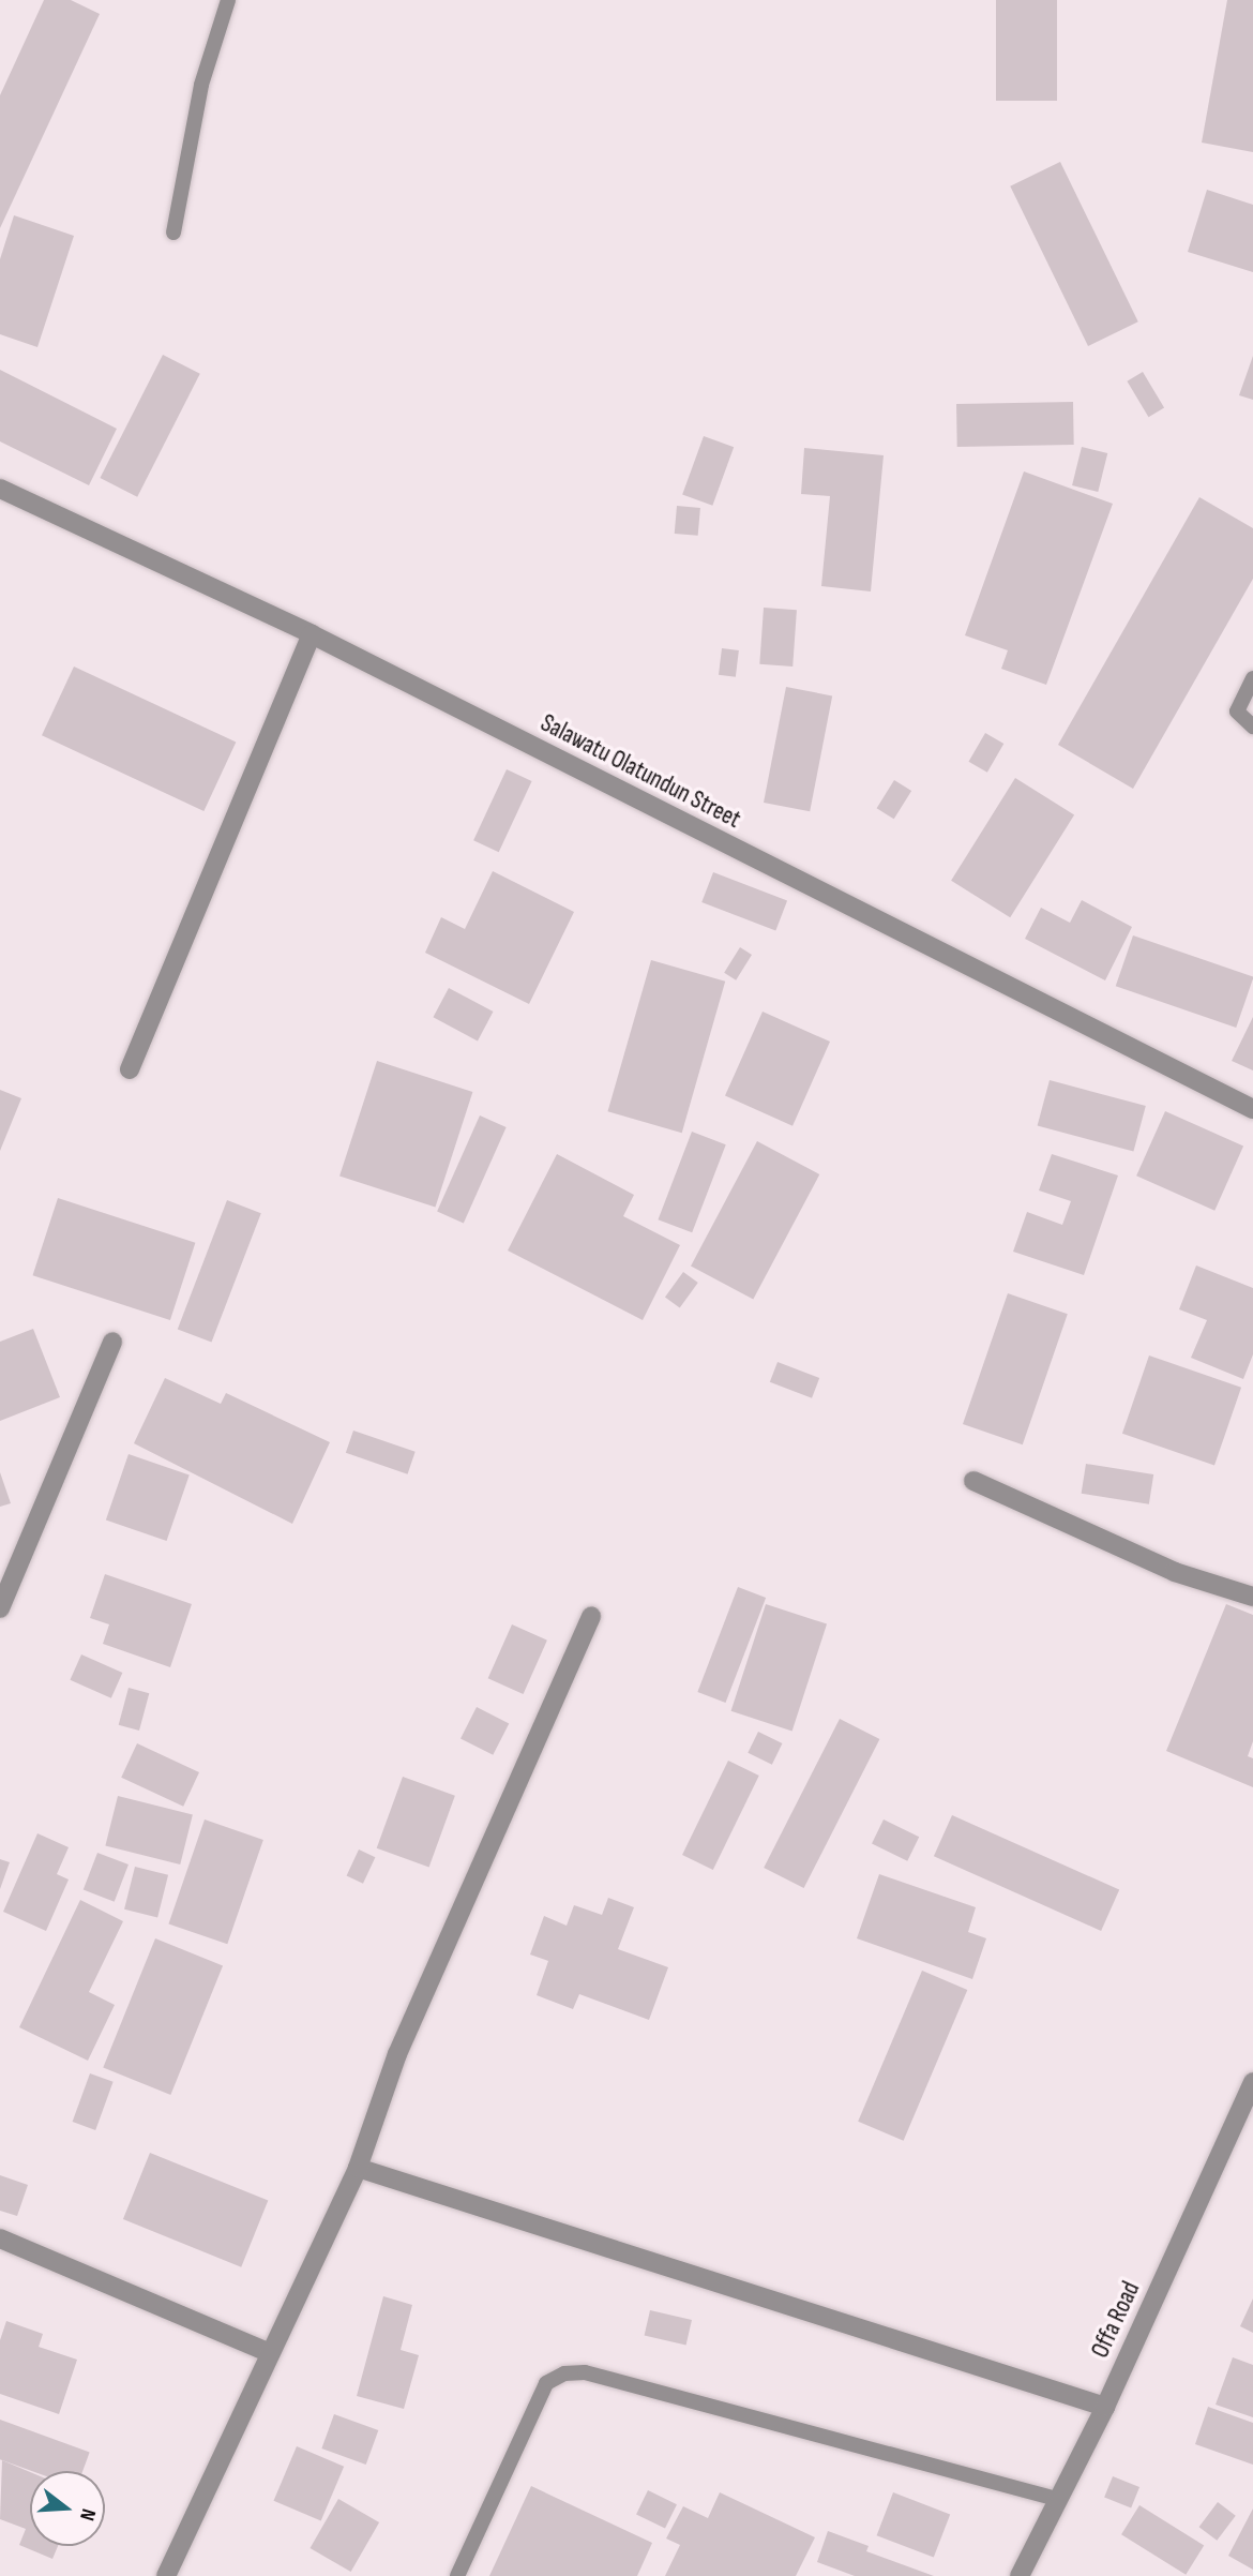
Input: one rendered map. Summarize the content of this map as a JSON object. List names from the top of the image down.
{
  "streets": {
    "street": ["Salawatu Olatundun Street", "Offa Road"]
  },
  "north": "right"
}
